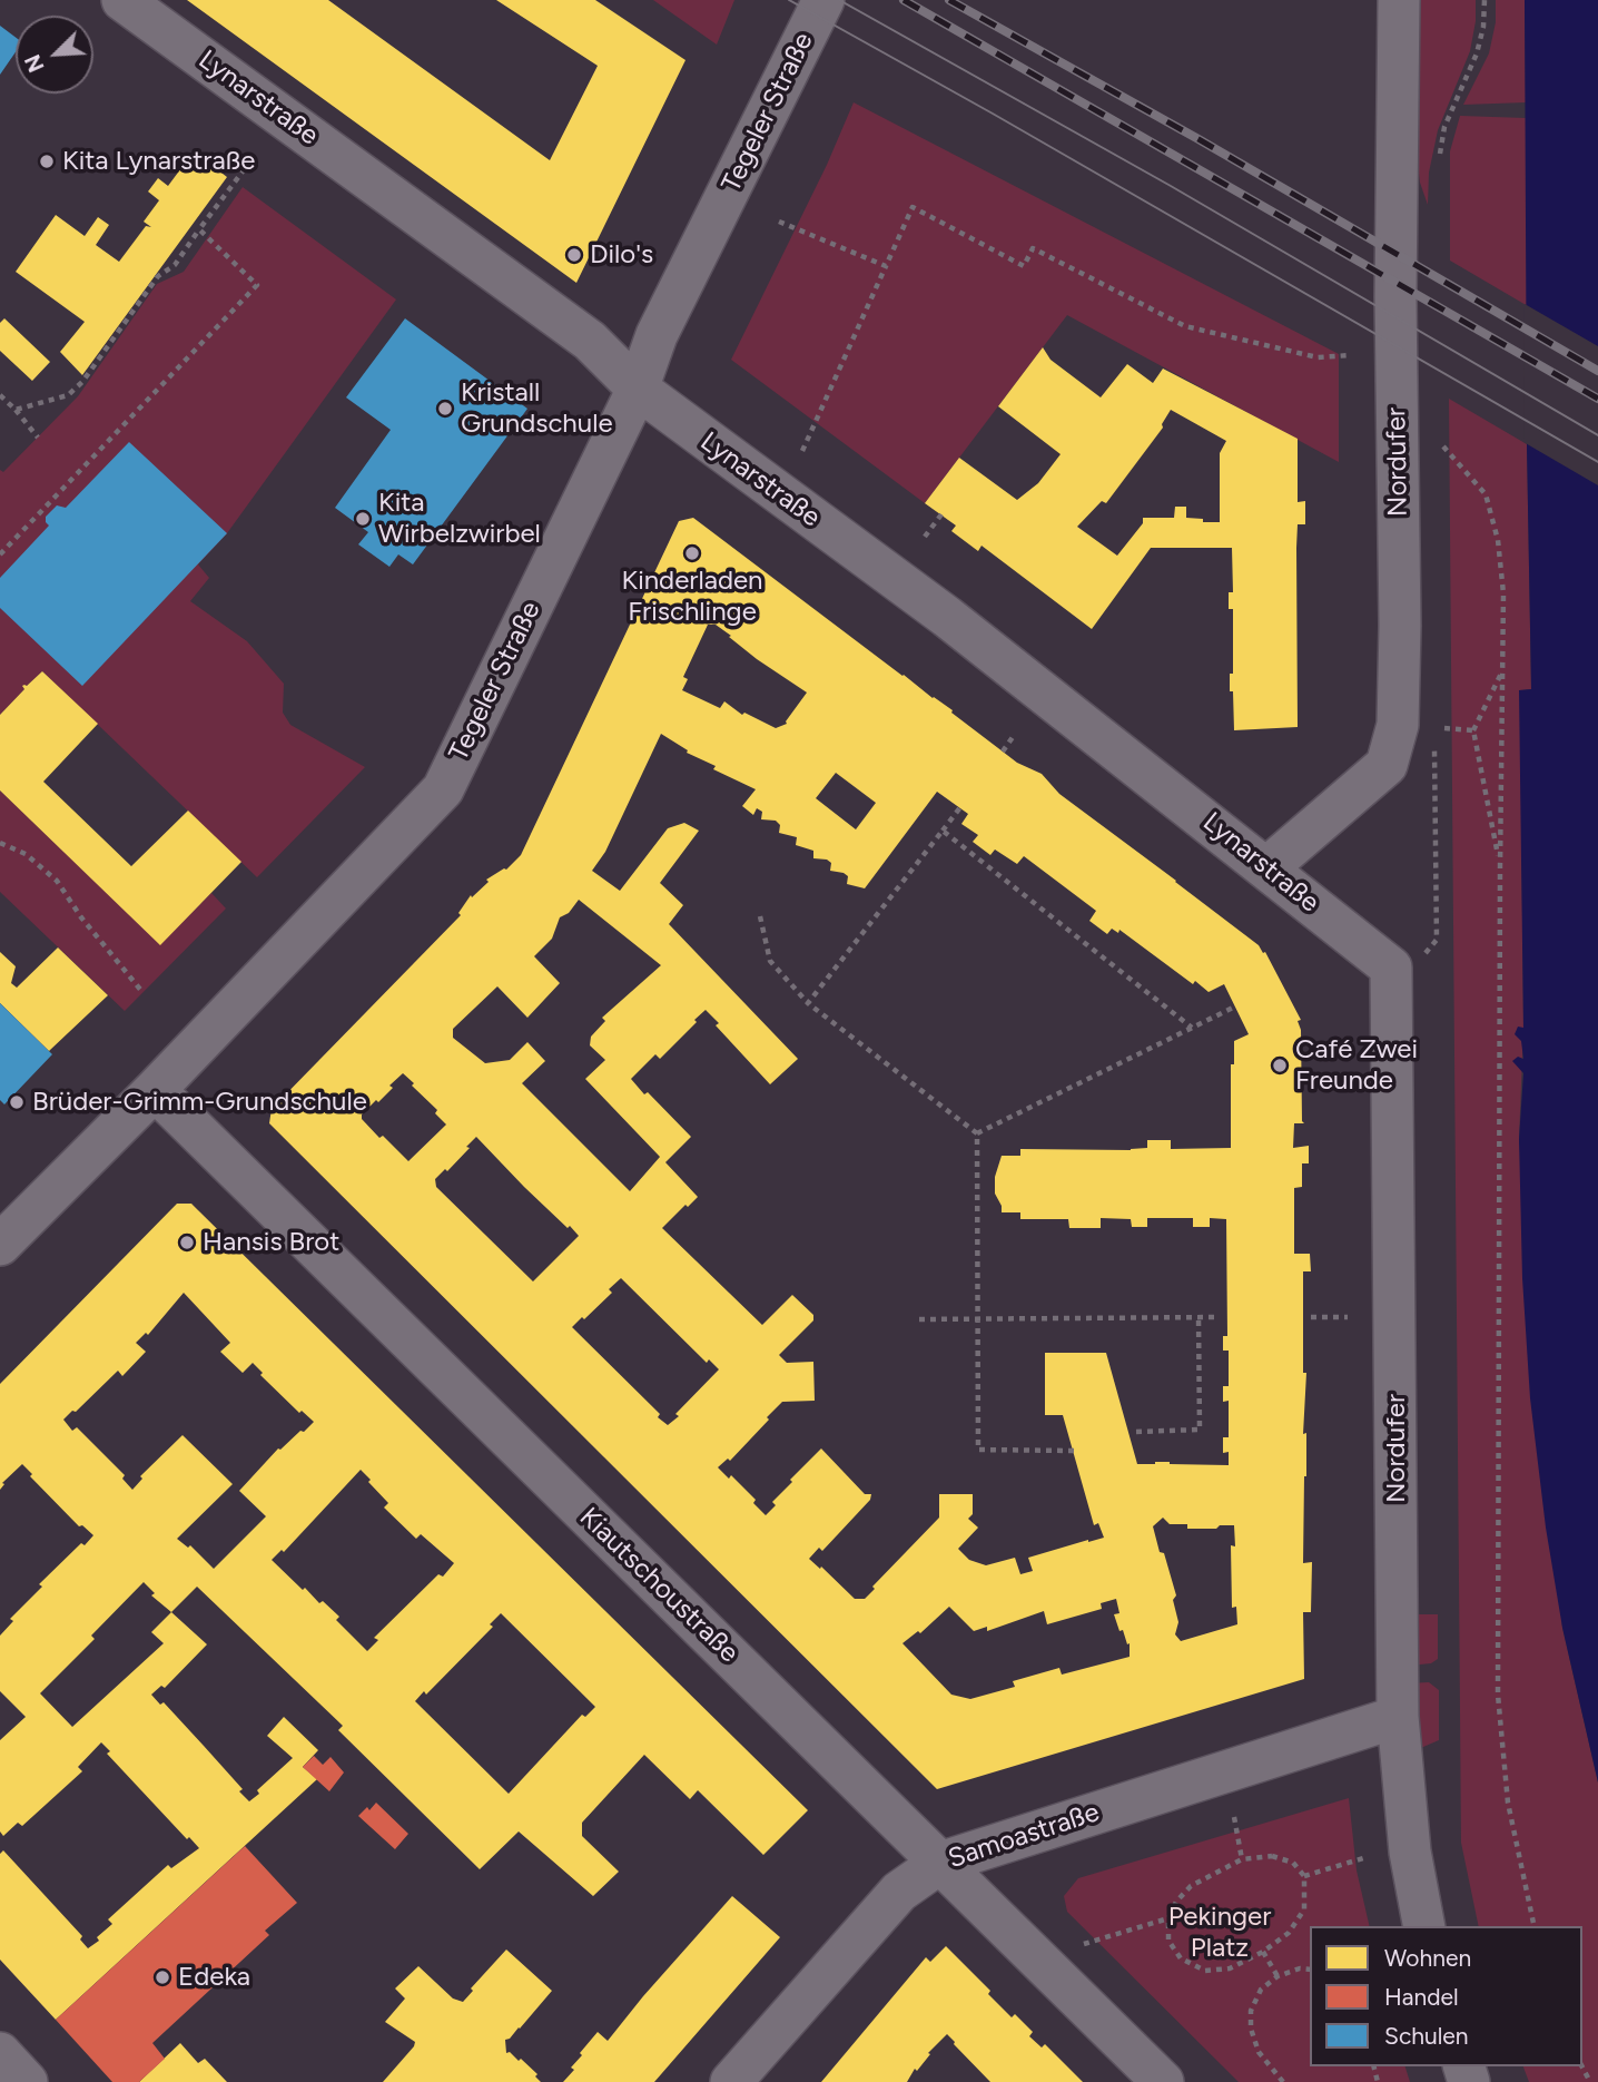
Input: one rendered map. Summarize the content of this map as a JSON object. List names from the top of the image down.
{
  "streets": {
    "street": [
      "Lynarstraße",
      "Tegeler Straße",
      "Nordufer",
      "Kiautschoustraße",
      "Samoastraße"
    ]
  },
  "crossings": [
    ["Lynarstraße", "Tegeler Straße"],
    ["Lynarstraße", "Nordufer"],
    ["Tegeler Straße", "Kiautschoustraße"],
    ["Nordufer", "Samoastraße"],
    ["Kiautschoustraße", "Samoastraße"]
  ],
  "parks": ["Pekinger Platz"],
  "places": [
    "Kita Lynarstraße",
    "Dilo's",
    "Kristall Grundschule",
    "Kita Wirbelzwirbel",
    "Kinderladen Frischlinge",
    "Café Zwei Freunde",
    "Brüder-Grimm-Grundschule",
    "Hansis Brot",
    "Edeka"
  ],
  "legend": ["Wohnen", "Handel", "Schulen"],
  "north": "bottom left"
}
